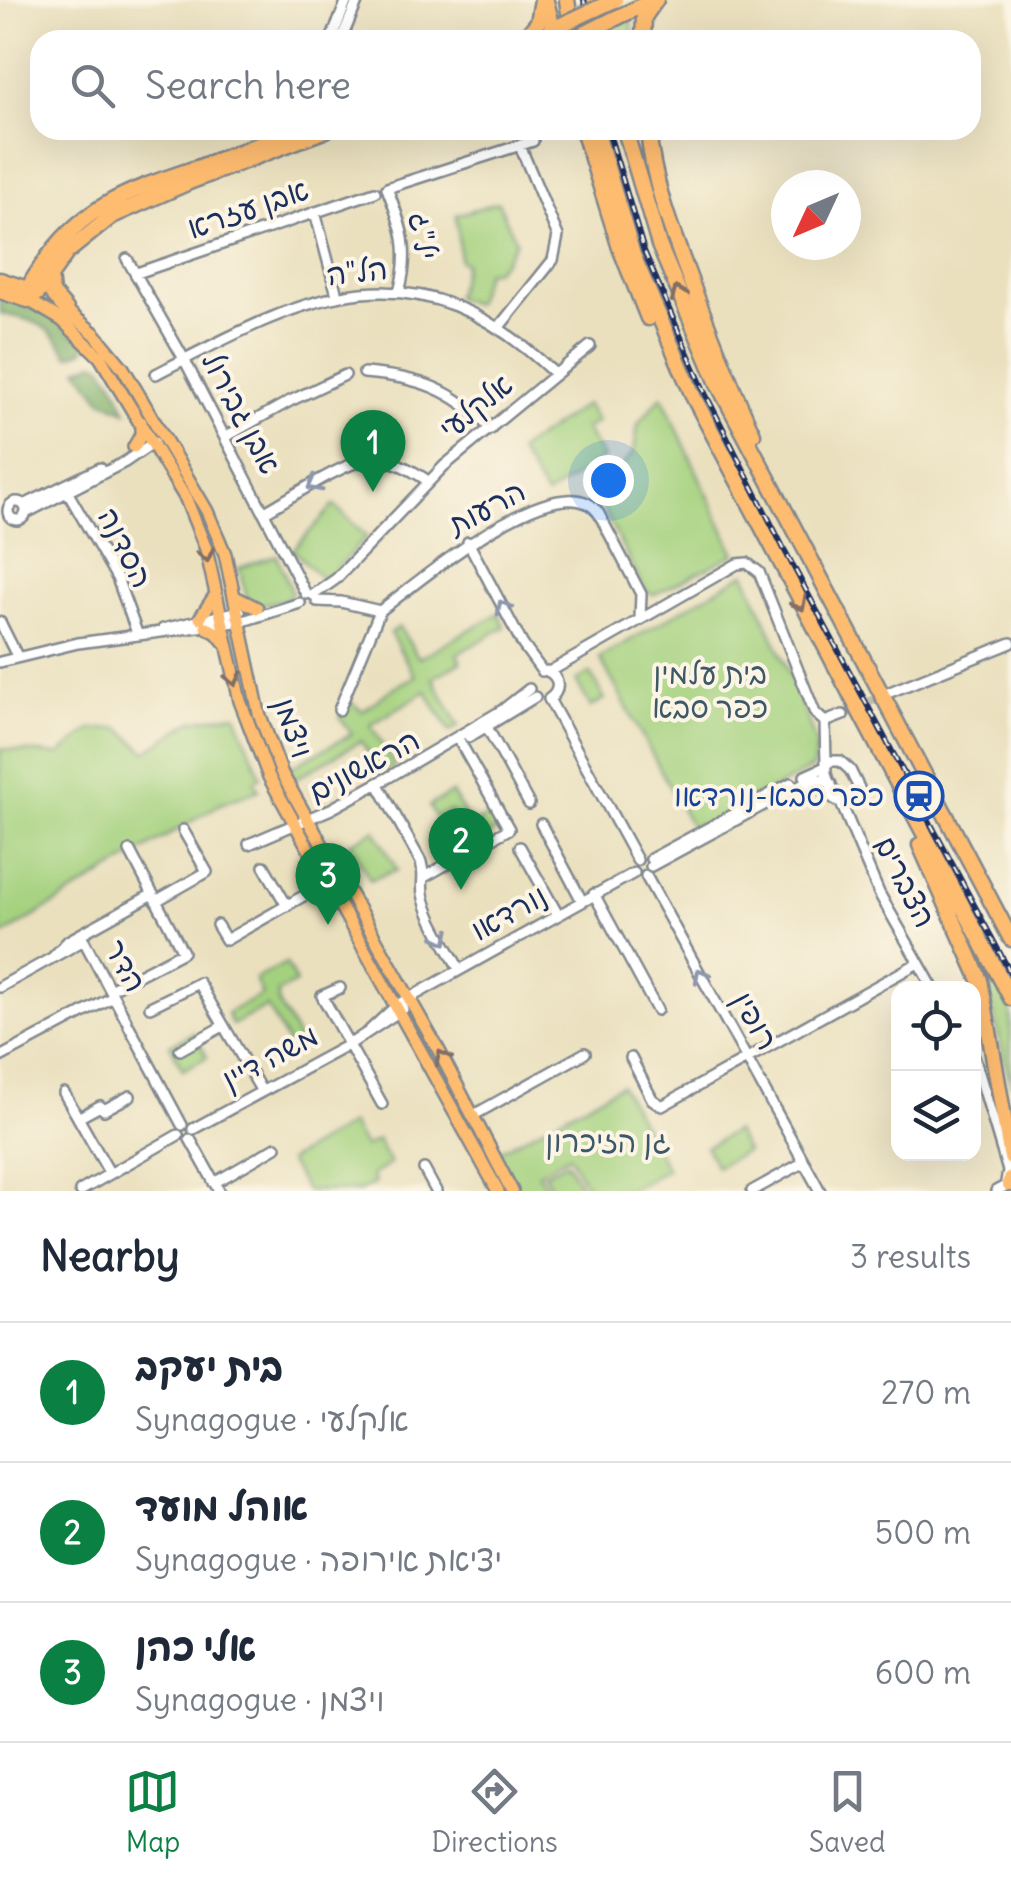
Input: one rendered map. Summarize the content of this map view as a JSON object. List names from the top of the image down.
{
  "streets": {
    "main road": ["ויצמן"],
    "street": [
      "אבן עזרא",
      "יל\"ג",
      "הל\"ה",
      "אלקלעי",
      "אבן גבירול",
      "הרעות",
      "הסדנה",
      "הראשונים",
      "הצברים",
      "נורדאו",
      "הדר",
      "רופין",
      "משה דיין"
    ]
  },
  "crossings": [
    ["אבן עזרא", "אבן גבירול"],
    ["יל\"ג", "הל\"ה"],
    ["הל\"ה", "אלקלעי"],
    ["הל\"ה", "אבן גבירול"],
    ["אלקלעי", "אבן גבירול"],
    ["אלקלעי", "הסדנה"],
    ["אלקלעי", "ויצמן"],
    ["ויצמן", "הראשונים"],
    ["ויצמן", "נורדאו"],
    ["ויצמן", "משה דיין"],
    ["הראשונים", "רופין"],
    ["נורדאו", "רופין"],
    ["נורדאו", "משה דיין"]
  ],
  "parks": ["בית עלמין כפר סבא", "גן הזיכרון"],
  "places": {
    "station": ["כפר סבא-נורדאו"]
  },
  "north": "bottom left",
  "page": {
    "search": "Search here",
    "pins": ["1", "2", "3"],
    "heading": ["Nearby", "3 results"],
    "list": [
      {
        "mark": "1",
        "name": "בית יעקב",
        "note": "Synagogue · אלקלעי",
        "value": "270 m"
      },
      {
        "mark": "2",
        "name": "אוהל מועד",
        "note": "Synagogue · יציאת אירופה",
        "value": "500 m"
      },
      {
        "mark": "3",
        "name": "אלי כהן",
        "note": "Synagogue · ויצמן",
        "value": "600 m"
      }
    ],
    "nav": ["Map", "Directions", "Saved"]
  }
}
